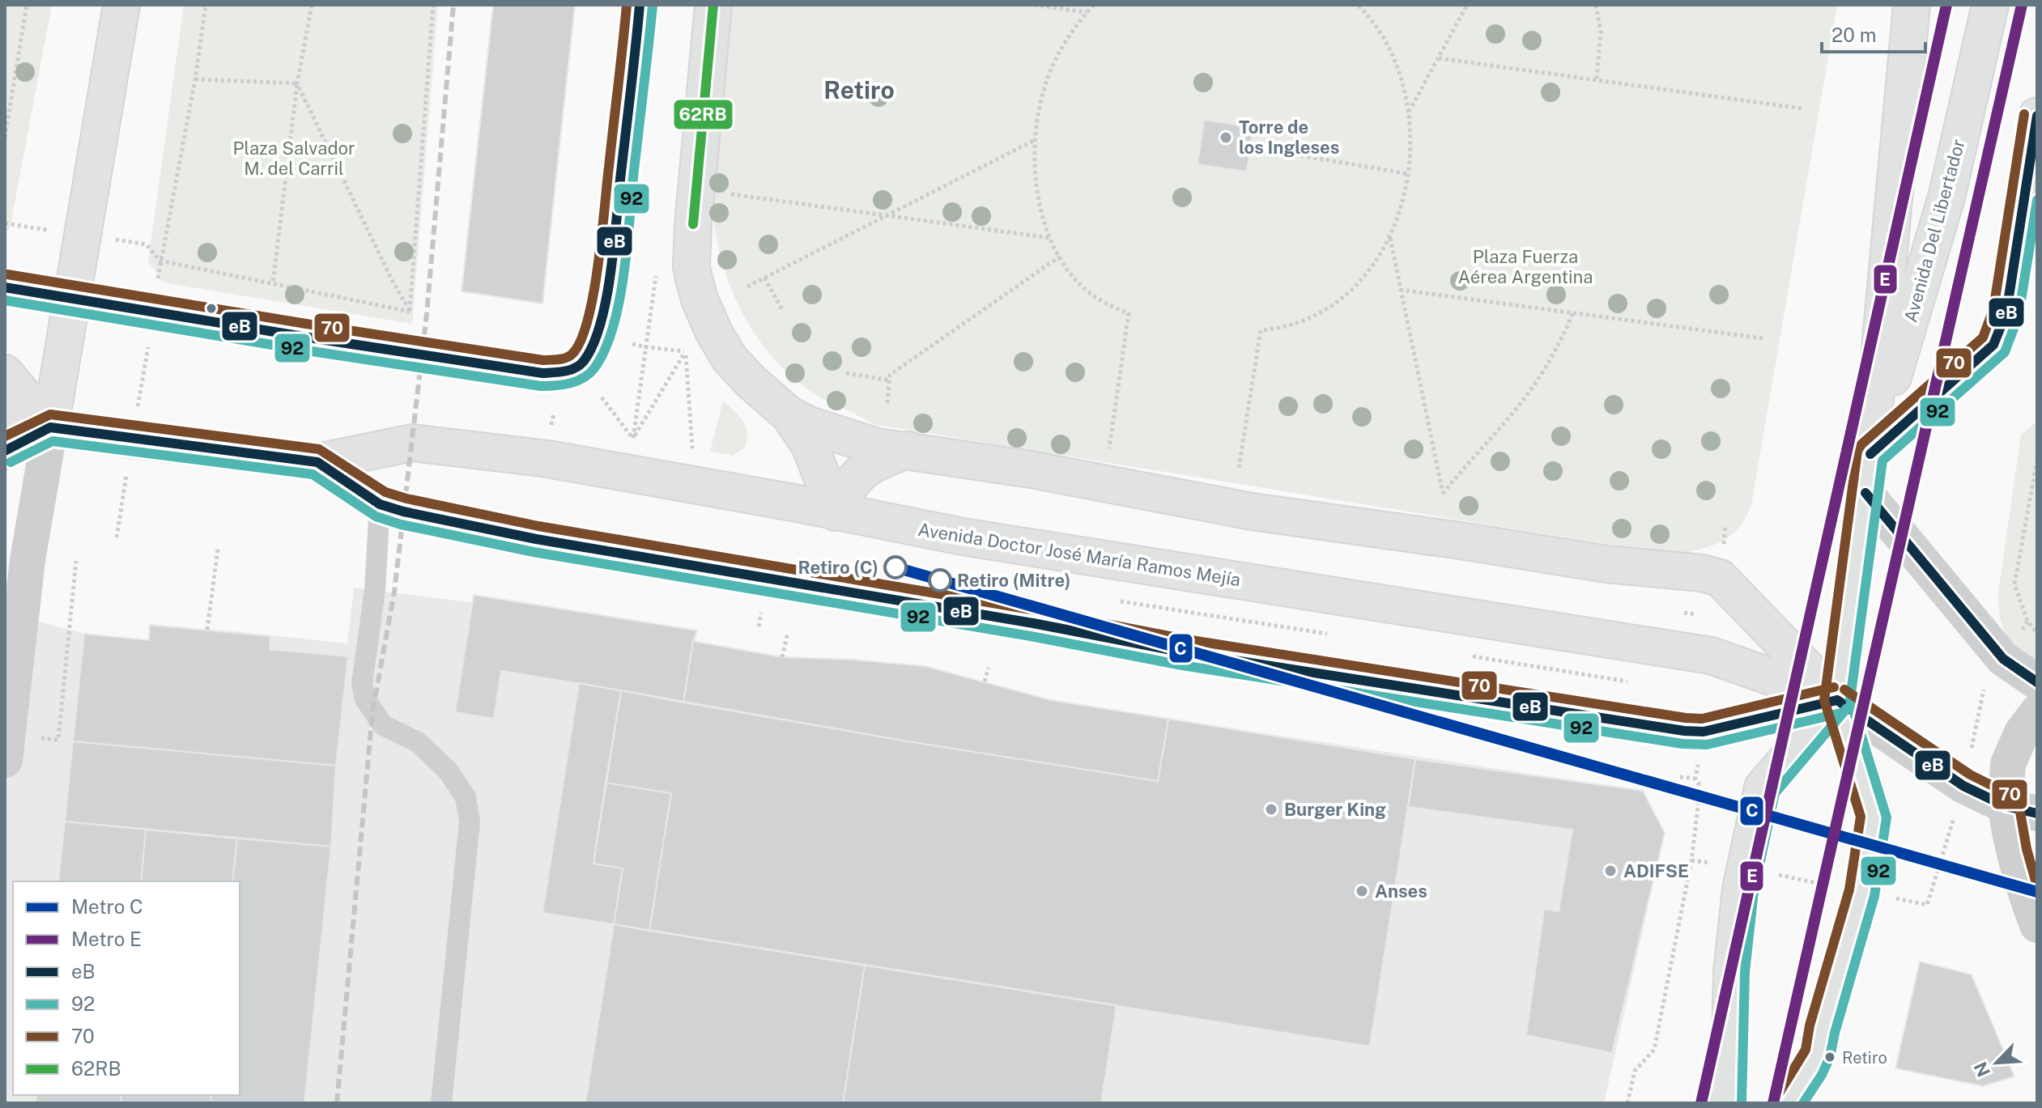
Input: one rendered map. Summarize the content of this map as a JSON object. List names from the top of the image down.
{
  "streets": {
    "main road": ["Avenida Del Libertador", "Avenida Doctor José María Ramos Mejía"]
  },
  "crossings": [
    ["Avenida Del Libertador", "Avenida Doctor José María Ramos Mejía"]
  ],
  "districts": ["Retiro"],
  "parks": ["Plaza Salvador M. del Carril", "Plaza Fuerza Aérea Argentina"],
  "places": [
    "Torre de los Ingleses",
    "Retiro (C)",
    "Retiro (Mitre)",
    "Burger King",
    "ADIFSE",
    "Anses",
    "Retiro"
  ],
  "lines": [
    "metro line E",
    "transit line eB",
    "transit line 70",
    "transit line 62RB",
    "transit line 92",
    "metro line C"
  ],
  "legend": [
    "Metro C",
    "Metro E",
    "eB",
    "92",
    "70",
    "62RB"
  ],
  "scale_bar": "20 m",
  "north": "bottom left"
}
